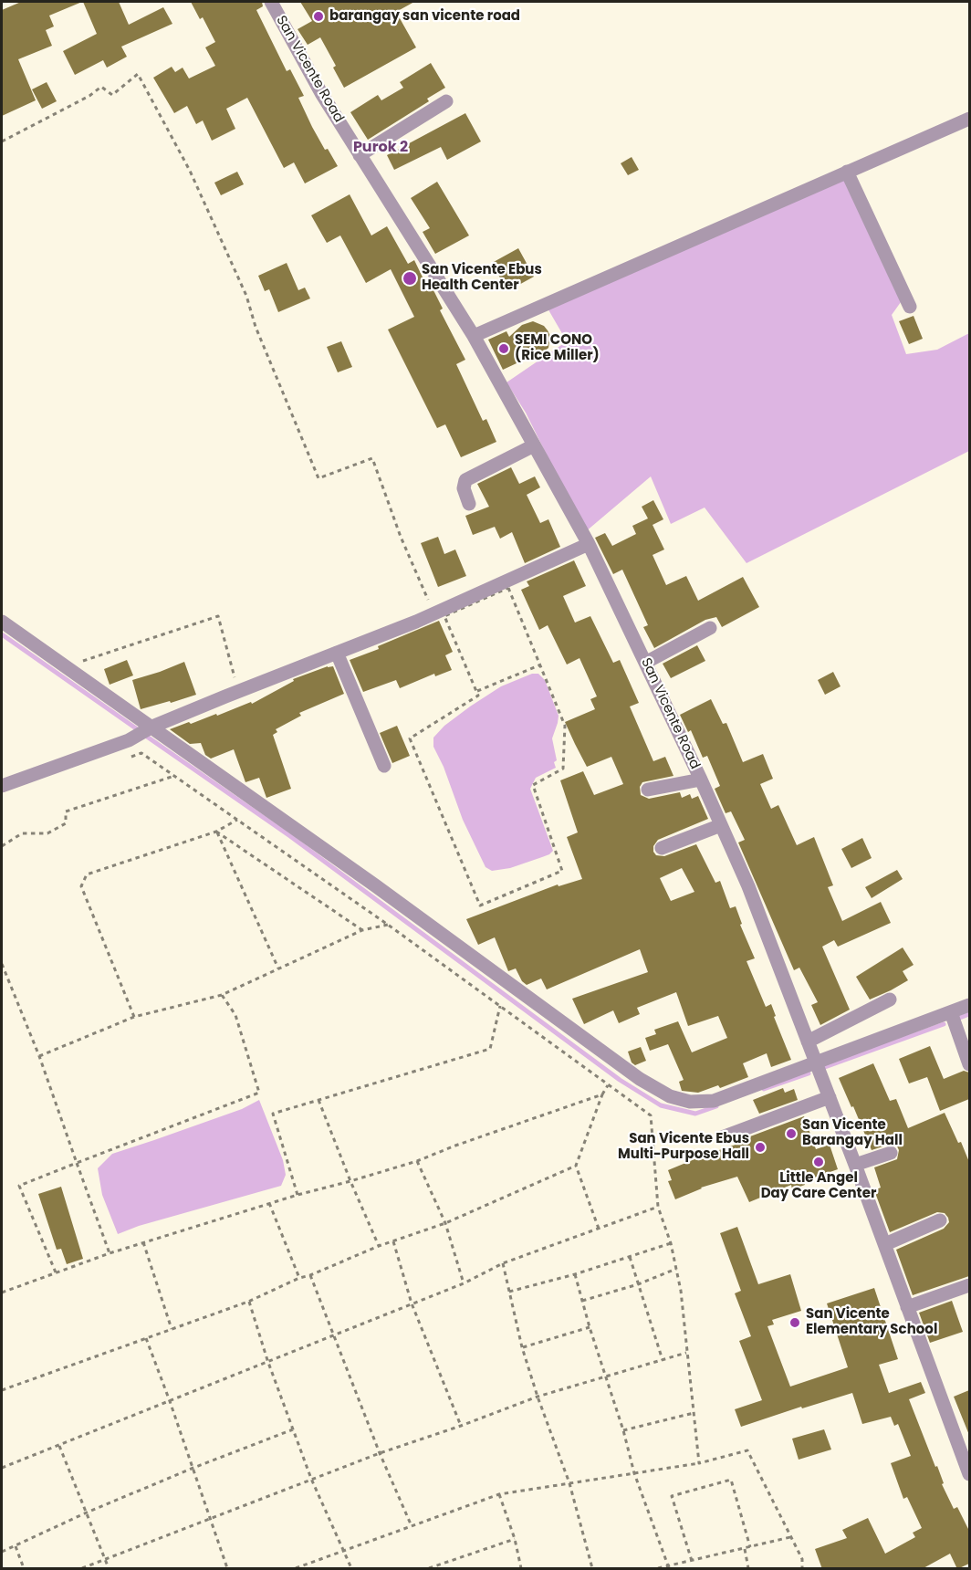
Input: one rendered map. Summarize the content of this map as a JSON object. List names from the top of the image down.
{
  "streets": {
    "street": ["San Vicente Road"]
  },
  "districts": ["Purok 2"],
  "places": [
    "barangay san vicente road",
    "San Vicente Ebus Health Center",
    "SEMI CONO (Rice Miller)",
    "San Vicente Barangay Hall",
    "San Vicente Ebus Multi-Purpose Hall",
    "Little Angel Day Care Center",
    "San Vicente Elementary School"
  ]
}
